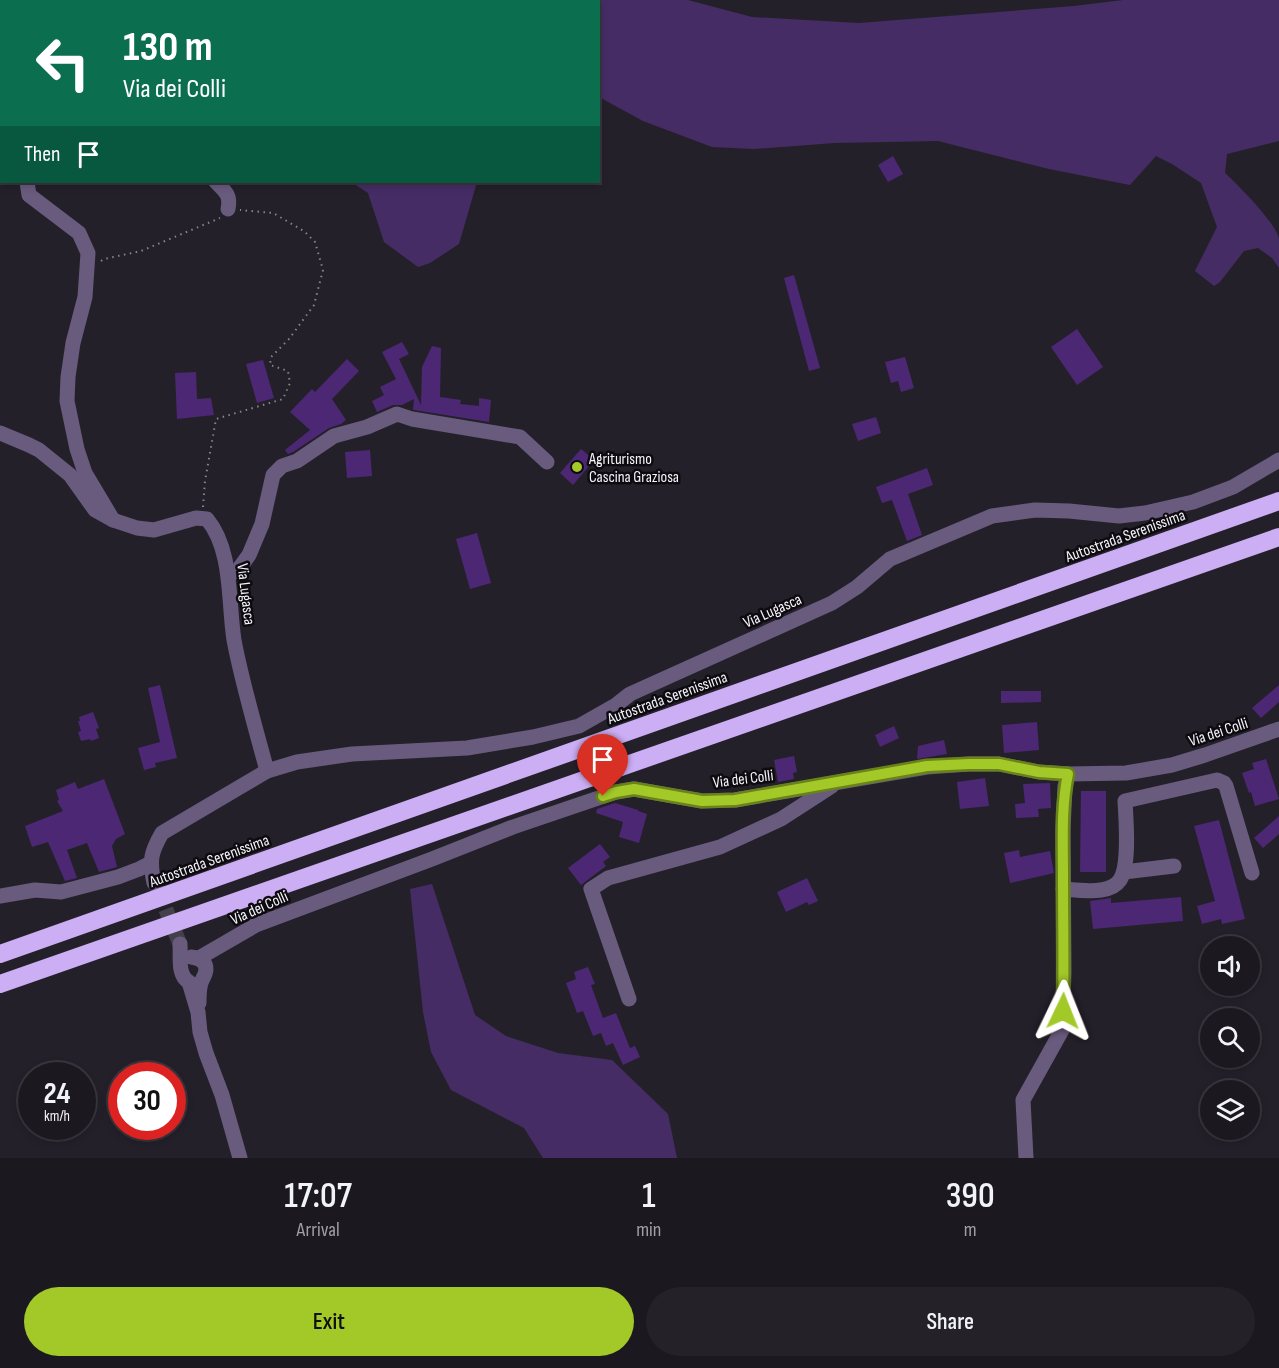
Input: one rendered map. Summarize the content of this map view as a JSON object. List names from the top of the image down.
{
  "streets": {
    "highway": ["Autostrada Serenissima"],
    "street": ["Via Lugasca", "Via dei Colli"]
  },
  "places": ["Agriturismo Cascina Graziosa"],
  "page": {
    "turn": ["130 m", "Via dei Colli"],
    "then": "Then",
    "speed": "24 km/h",
    "limit": "30",
    "eta": [
      "17:07",
      "Arrival",
      "1",
      "min",
      "390",
      "m"
    ],
    "buttons": ["Exit", "Share"]
  }
}
